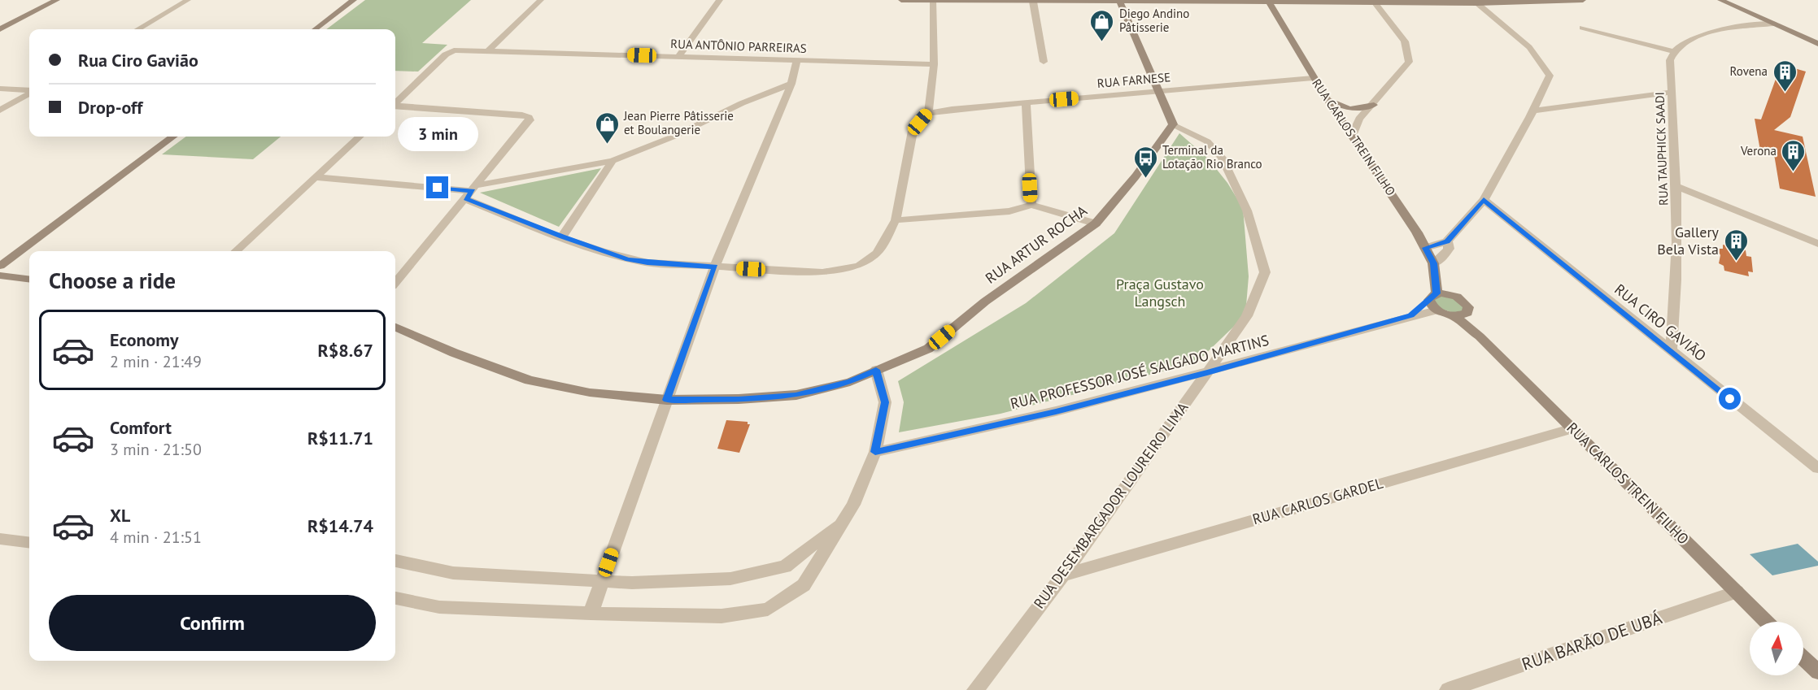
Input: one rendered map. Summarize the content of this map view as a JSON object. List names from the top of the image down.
{
  "streets": {
    "street": [
      "RUA ANTÔNIO PARREIRAS",
      "RUA FARNESE",
      "RUA CARLOS TREIN FILHO",
      "RUA TAUPHICK SAADI",
      "RUA ARTUR ROCHA",
      "RUA CIRO GAVIÃO",
      "RUA PROFESSOR JOSÉ SALGADO MARTINS",
      "RUA CARLOS GARDEL",
      "RUA DESEMBARGADOR LOUREIRO LIMA",
      "RUA BARÃO DE UBÁ"
    ]
  },
  "crossings": [
    ["RUA FARNESE", "RUA CARLOS TREIN FILHO"],
    ["RUA CARLOS TREIN FILHO", "RUA PROFESSOR JOSÉ SALGADO MARTINS"],
    ["RUA CARLOS TREIN FILHO", "RUA CARLOS GARDEL"],
    ["RUA CARLOS TREIN FILHO", "RUA BARÃO DE UBÁ"],
    ["RUA TAUPHICK SAADI", "RUA CIRO GAVIÃO"],
    ["RUA ARTUR ROCHA", "RUA DESEMBARGADOR LOUREIRO LIMA"],
    ["RUA PROFESSOR JOSÉ SALGADO MARTINS", "RUA DESEMBARGADOR LOUREIRO LIMA"],
    ["RUA CARLOS GARDEL", "RUA DESEMBARGADOR LOUREIRO LIMA"]
  ],
  "parks": ["Praça Gustavo Langsch"],
  "places": {
    "shop": ["Diego Andino Pâtisserie", "Jean Pierre Pâtisserie et Boulangerie"],
    "building": ["Rovena", "Verona", "Gallery Bela Vista"],
    "bus stop": ["Terminal da Lotação Rio Branco"]
  },
  "north": "top",
  "page": {
    "banner": ["Rua Ciro Gavião", "Drop-off"],
    "bubble": "3 min",
    "heading": "Choose a ride",
    "list": [
      {
        "name": "Economy",
        "note": "2 min · 21:49",
        "value": "R$8.67"
      },
      {
        "name": "Comfort",
        "note": "3 min · 21:50",
        "value": "R$11.71"
      },
      {
        "name": "XL",
        "note": "4 min · 21:51",
        "value": "R$14.74"
      }
    ],
    "buttons": "Confirm"
  }
}
